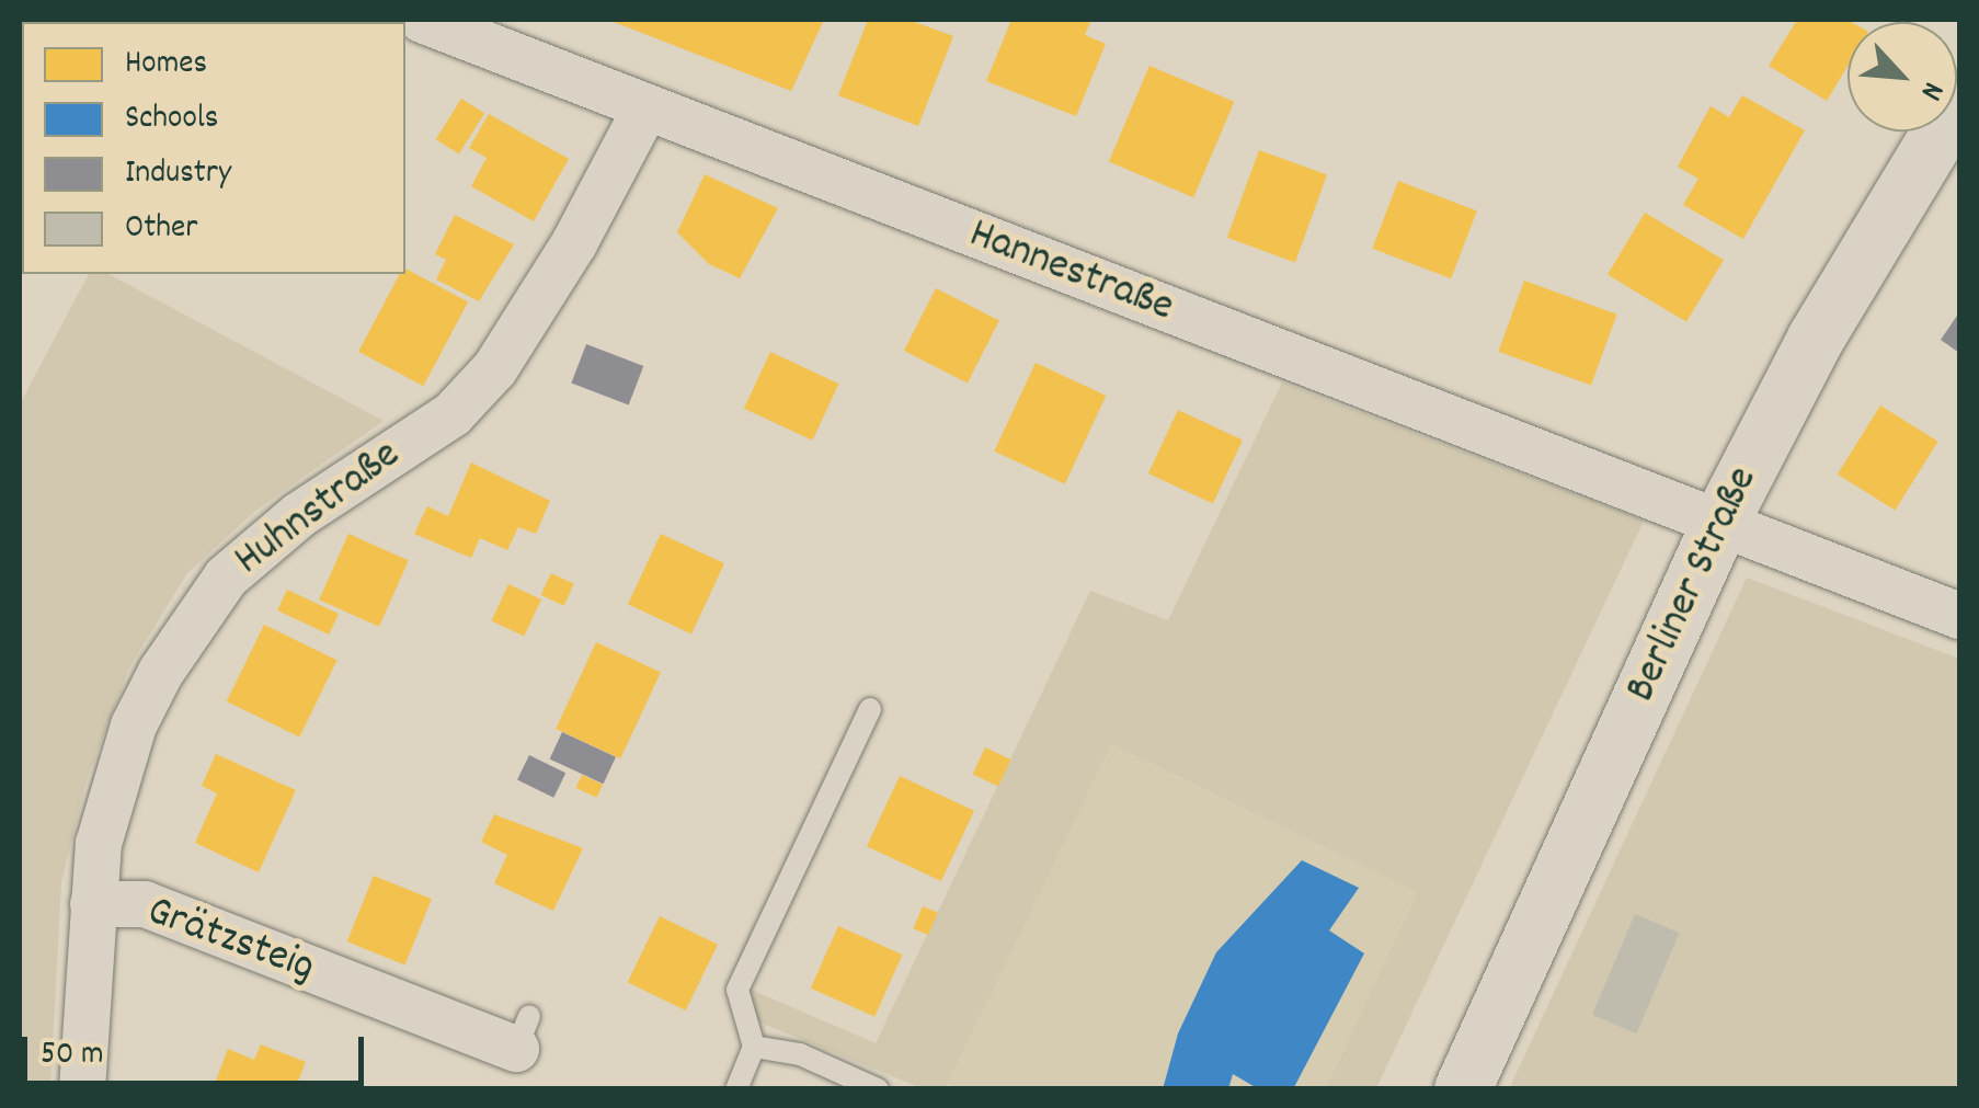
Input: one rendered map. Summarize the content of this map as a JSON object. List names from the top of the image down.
{
  "streets": {
    "street": [
      "Hannestraße",
      "Huhnstraße",
      "Berliner Straße",
      "Grätzsteig"
    ]
  },
  "crossings": [
    ["Hannestraße", "Huhnstraße"],
    ["Hannestraße", "Berliner Straße"],
    ["Huhnstraße", "Grätzsteig"]
  ],
  "legend": [
    "Homes",
    "Schools",
    "Industry",
    "Other"
  ],
  "scale_bar": "50 m",
  "north": "bottom right"
}
